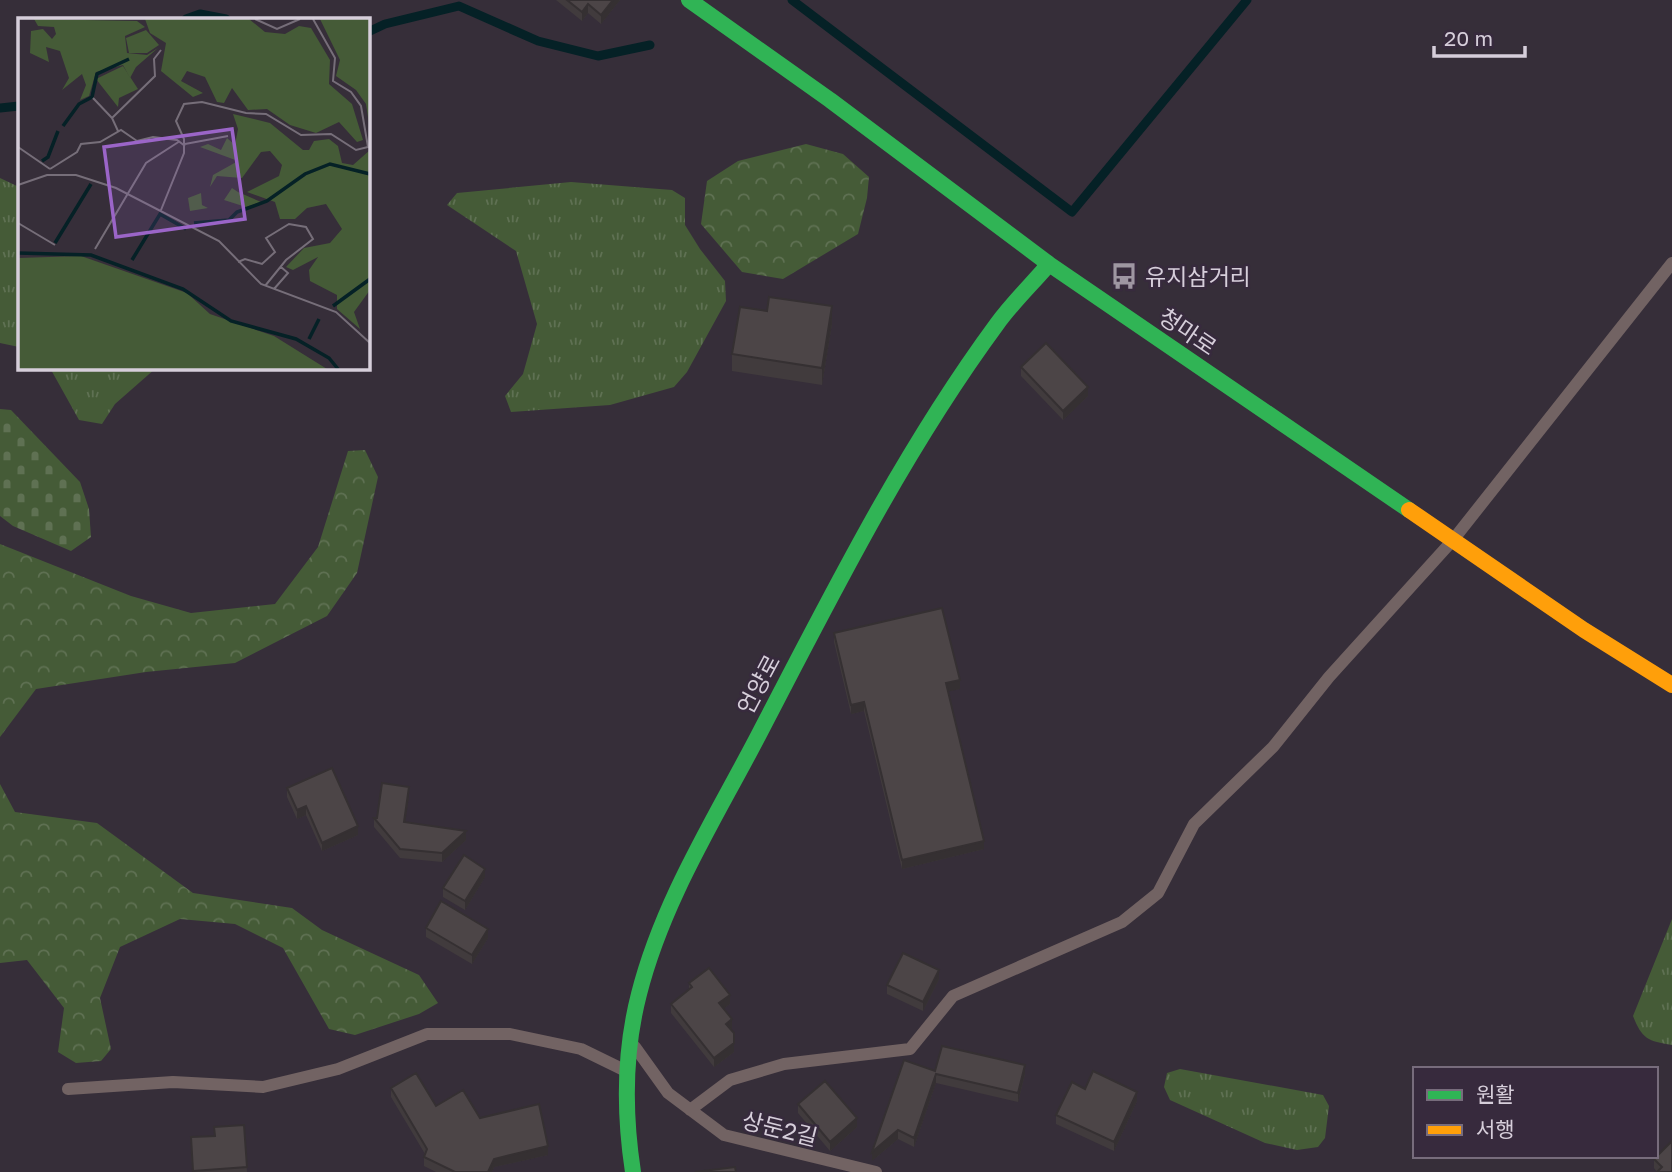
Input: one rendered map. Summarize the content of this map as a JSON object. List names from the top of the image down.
{
  "streets": {
    "street": ["청마로", "언양로"],
    "lane": ["상둔2길"]
  },
  "crossings": [
    ["청마로", "언양로"],
    ["언양로", "상둔2길"]
  ],
  "places": {
    "bus stop": ["유지삼거리"]
  },
  "legend": ["원활", "서행"],
  "scale_bar": "20 m"
}
